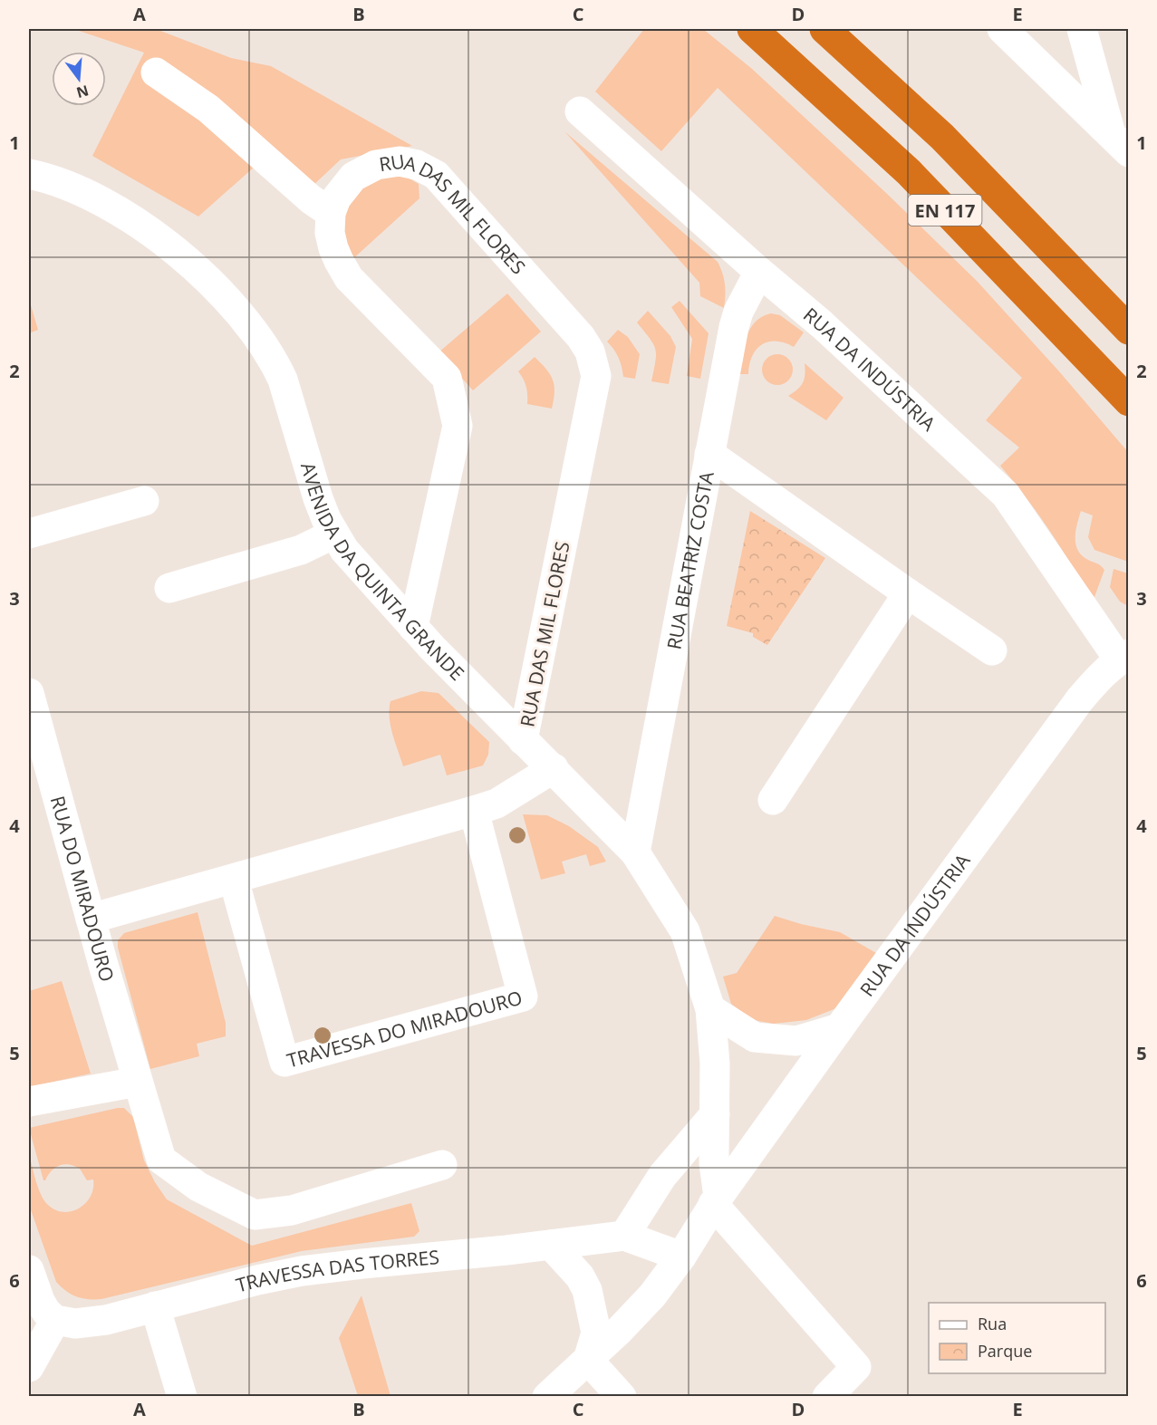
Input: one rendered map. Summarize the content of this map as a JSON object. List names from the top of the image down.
{
  "streets": {
    "highway": ["EN 117"],
    "street": [
      "RUA DAS MIL FLORES",
      "RUA DA INDÚSTRIA",
      "RUA BEATRIZ COSTA",
      "AVENIDA DA QUINTA GRANDE",
      "RUA DO MIRADOURO",
      "TRAVESSA DO MIRADOURO",
      "TRAVESSA DAS TORRES"
    ]
  },
  "crossings": [
    ["RUA DAS MIL FLORES", "AVENIDA DA QUINTA GRANDE"],
    ["RUA DA INDÚSTRIA", "RUA BEATRIZ COSTA"],
    ["RUA DA INDÚSTRIA", "AVENIDA DA QUINTA GRANDE"],
    ["RUA BEATRIZ COSTA", "AVENIDA DA QUINTA GRANDE"]
  ],
  "legend": ["Rua", "Parque"],
  "north": "bottom",
  "grid": {
    "columns": [
      "A",
      "B",
      "C",
      "D",
      "E"
    ],
    "rows": [
      "1",
      "2",
      "3",
      "4",
      "5",
      "6"
    ]
  }
}
